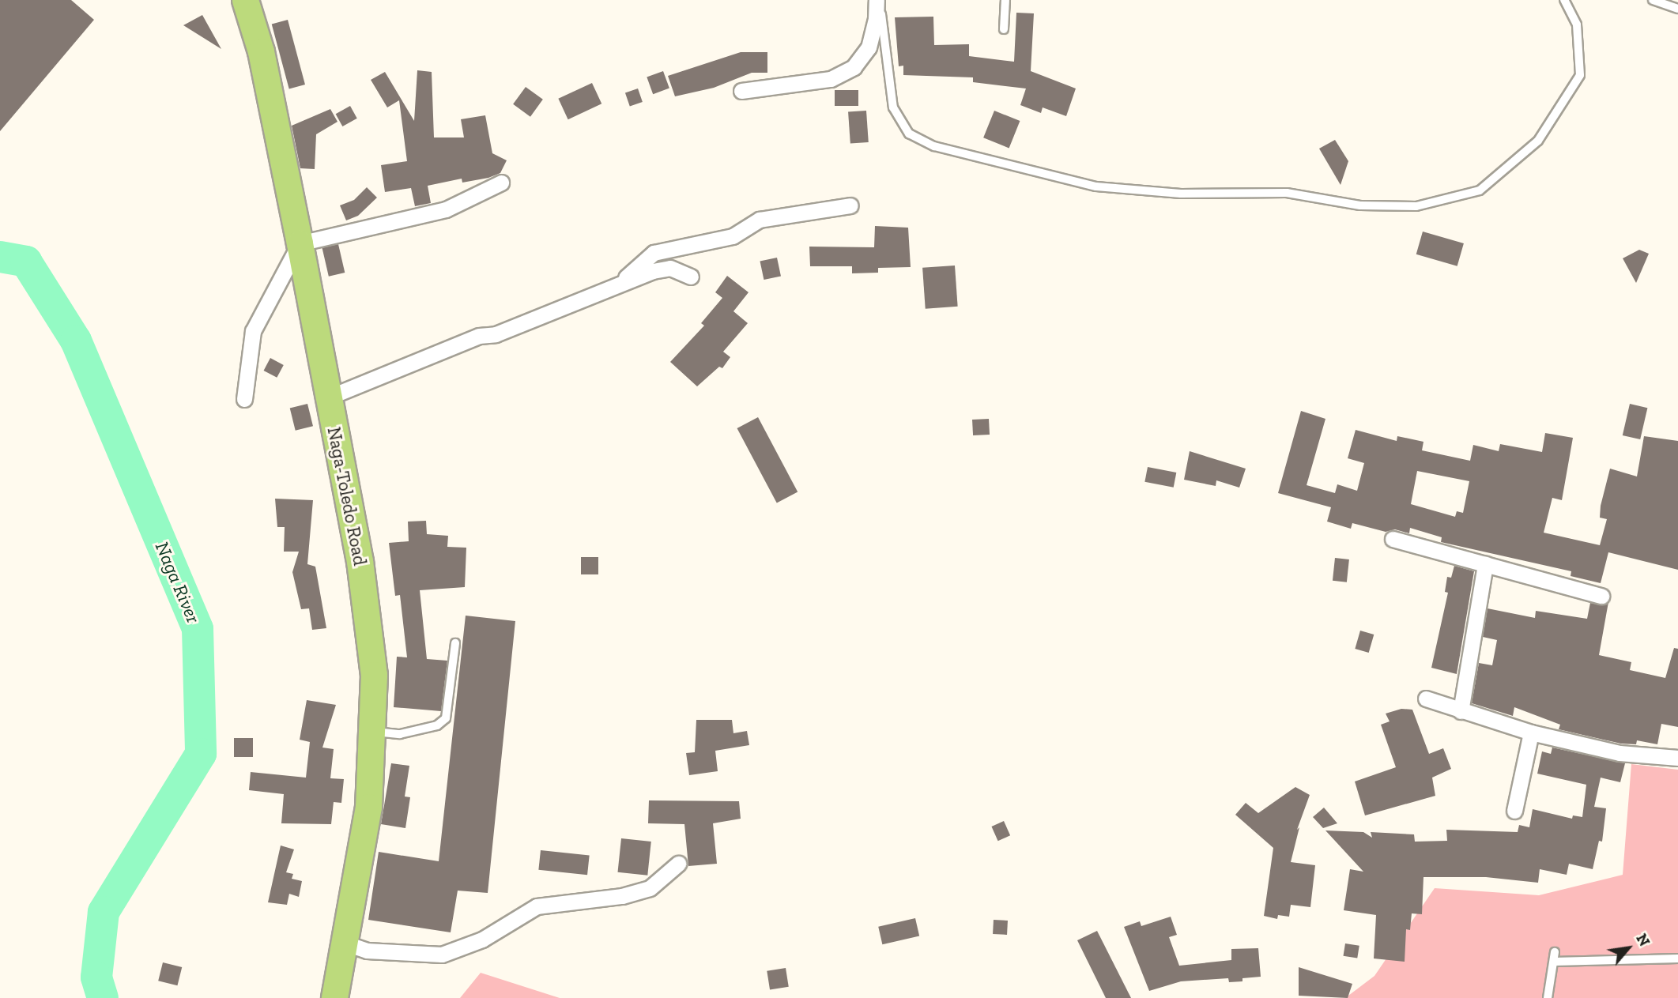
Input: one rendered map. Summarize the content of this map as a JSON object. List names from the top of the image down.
{
  "streets": {
    "highway": ["Naga-Toledo Road"]
  },
  "water": ["Naga River"],
  "north": "top right"
}
